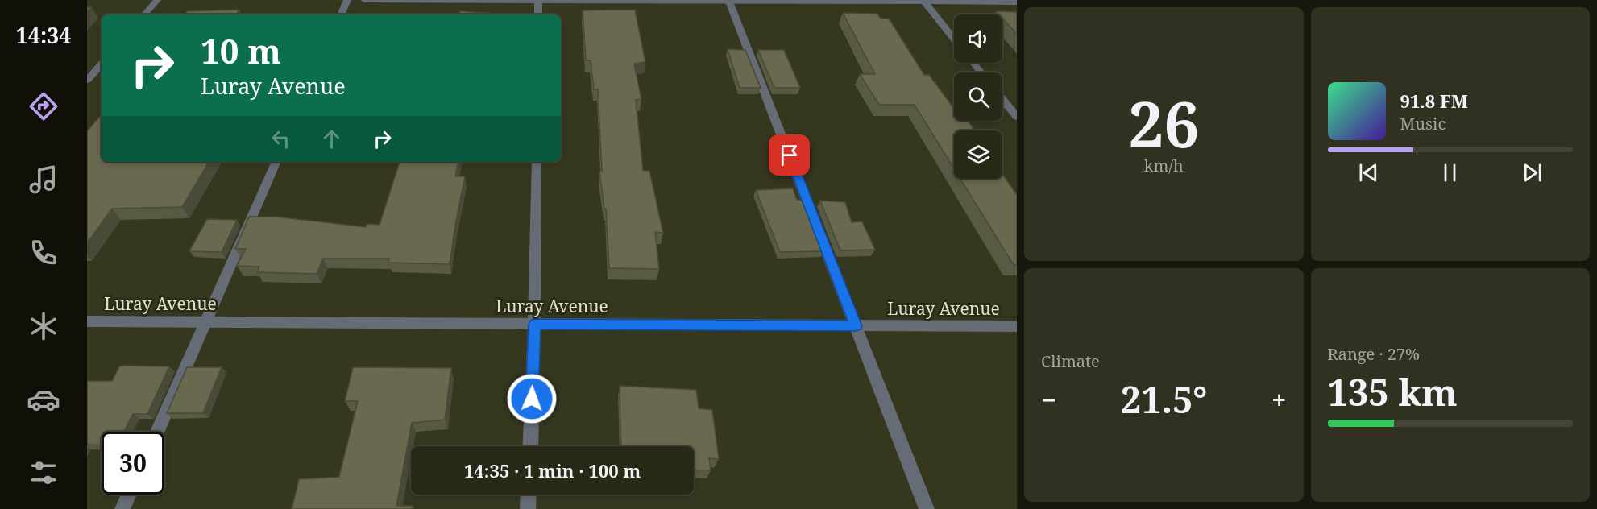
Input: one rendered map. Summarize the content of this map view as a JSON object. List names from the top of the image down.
{
  "streets": {
    "street": ["Luray Avenue"]
  },
  "page": {
    "tabs": "14:34",
    "tile": [
      ["26", "km/h"],
      "Climate",
      ["Range · 27%", "135 km"]
    ],
    "turn": ["10 m", "Luray Avenue"],
    "song": ["91.8 FM", "Music"],
    "heat": ["−", "21.5°", "+"],
    "limit": "30",
    "trip": "14:35 · 1 min · 100 m"
  }
}
